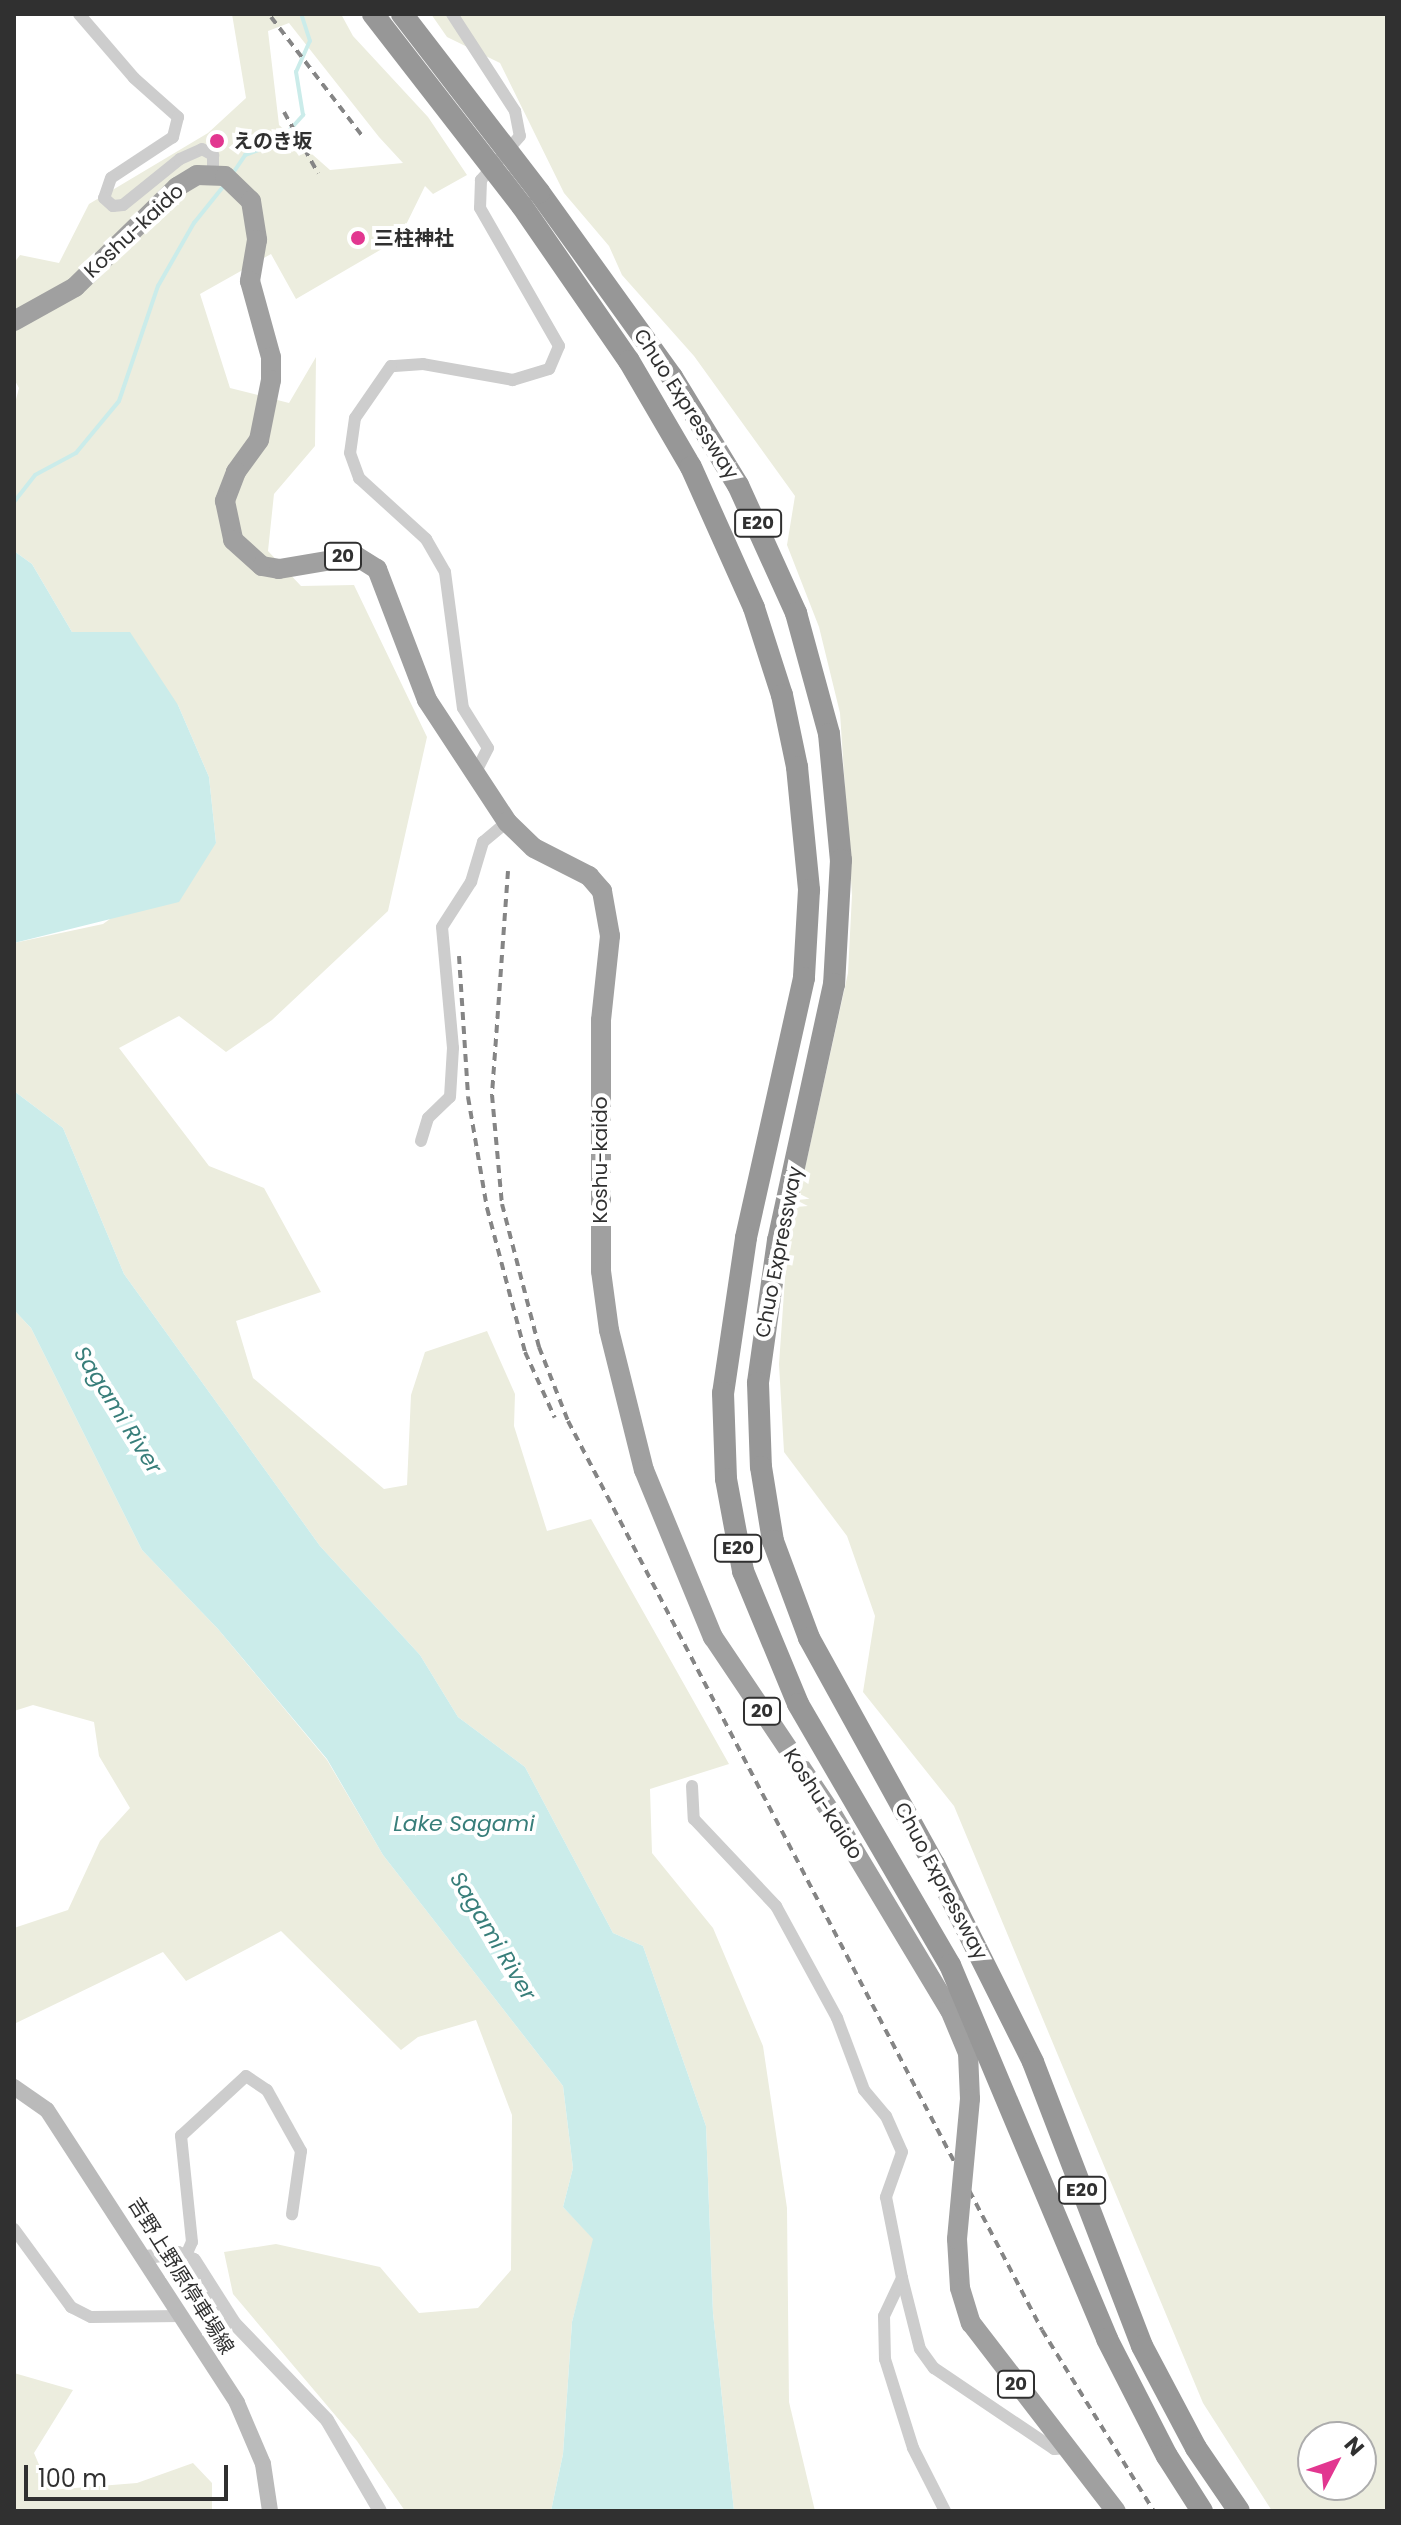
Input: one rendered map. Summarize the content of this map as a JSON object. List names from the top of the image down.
{
  "streets": {
    "highway": [
      "Koshu-kaido",
      "Chuo Expressway",
      "E20",
      "20"
    ],
    "main road": ["吉野上野原停車場線"]
  },
  "water": ["Sagami River", "Lake Sagami"],
  "places": ["えのき坂", "三柱神社"],
  "scale_bar": "100 m",
  "north": "top right"
}
